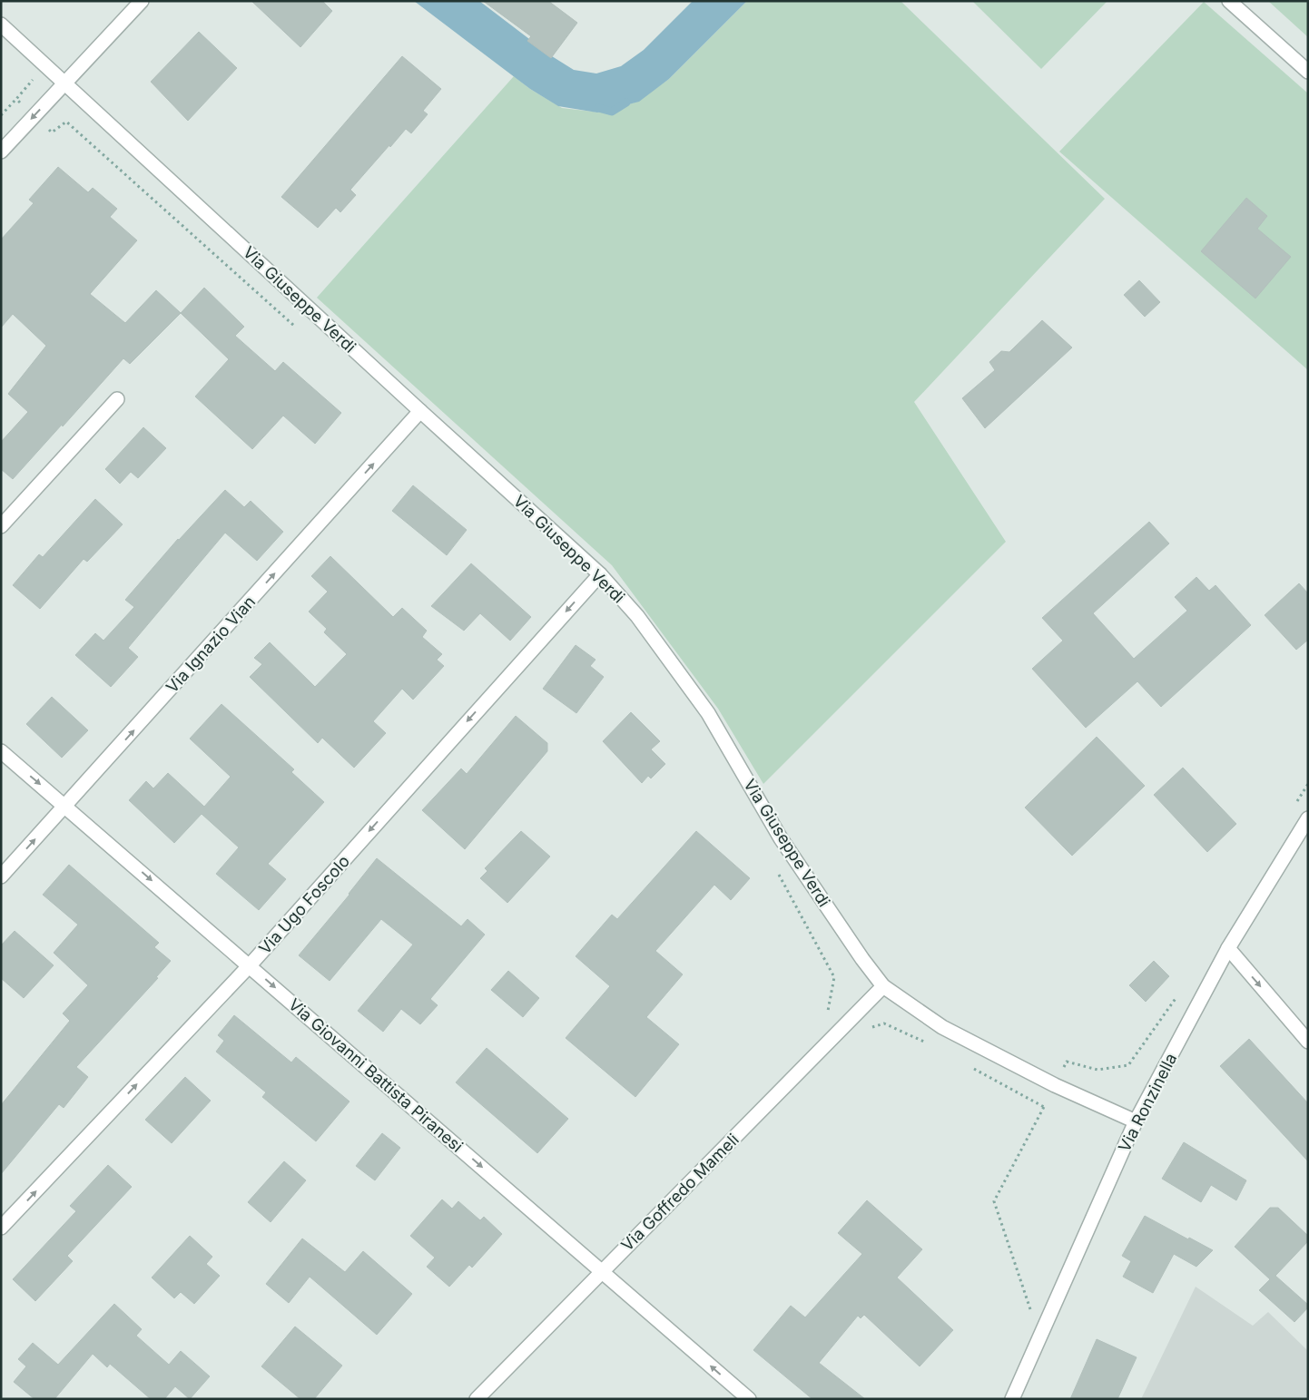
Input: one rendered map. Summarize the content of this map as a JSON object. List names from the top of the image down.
{
  "streets": {
    "street": [
      "Via Giuseppe Verdi",
      "Via Ignazio Vian",
      "Via Ugo Foscolo",
      "Via Giovanni Battista Piranesi",
      "Via Ronzinella",
      "Via Goffredo Mameli"
    ]
  },
  "crossings": [
    ["Via Giuseppe Verdi", "Via Ignazio Vian"],
    ["Via Giuseppe Verdi", "Via Ugo Foscolo"],
    ["Via Giuseppe Verdi", "Via Ronzinella"],
    ["Via Giuseppe Verdi", "Via Goffredo Mameli"],
    ["Via Ignazio Vian", "Via Giovanni Battista Piranesi"],
    ["Via Ugo Foscolo", "Via Giovanni Battista Piranesi"],
    ["Via Giovanni Battista Piranesi", "Via Goffredo Mameli"]
  ],
  "one_way": ["Via Ignazio Vian"]
}
